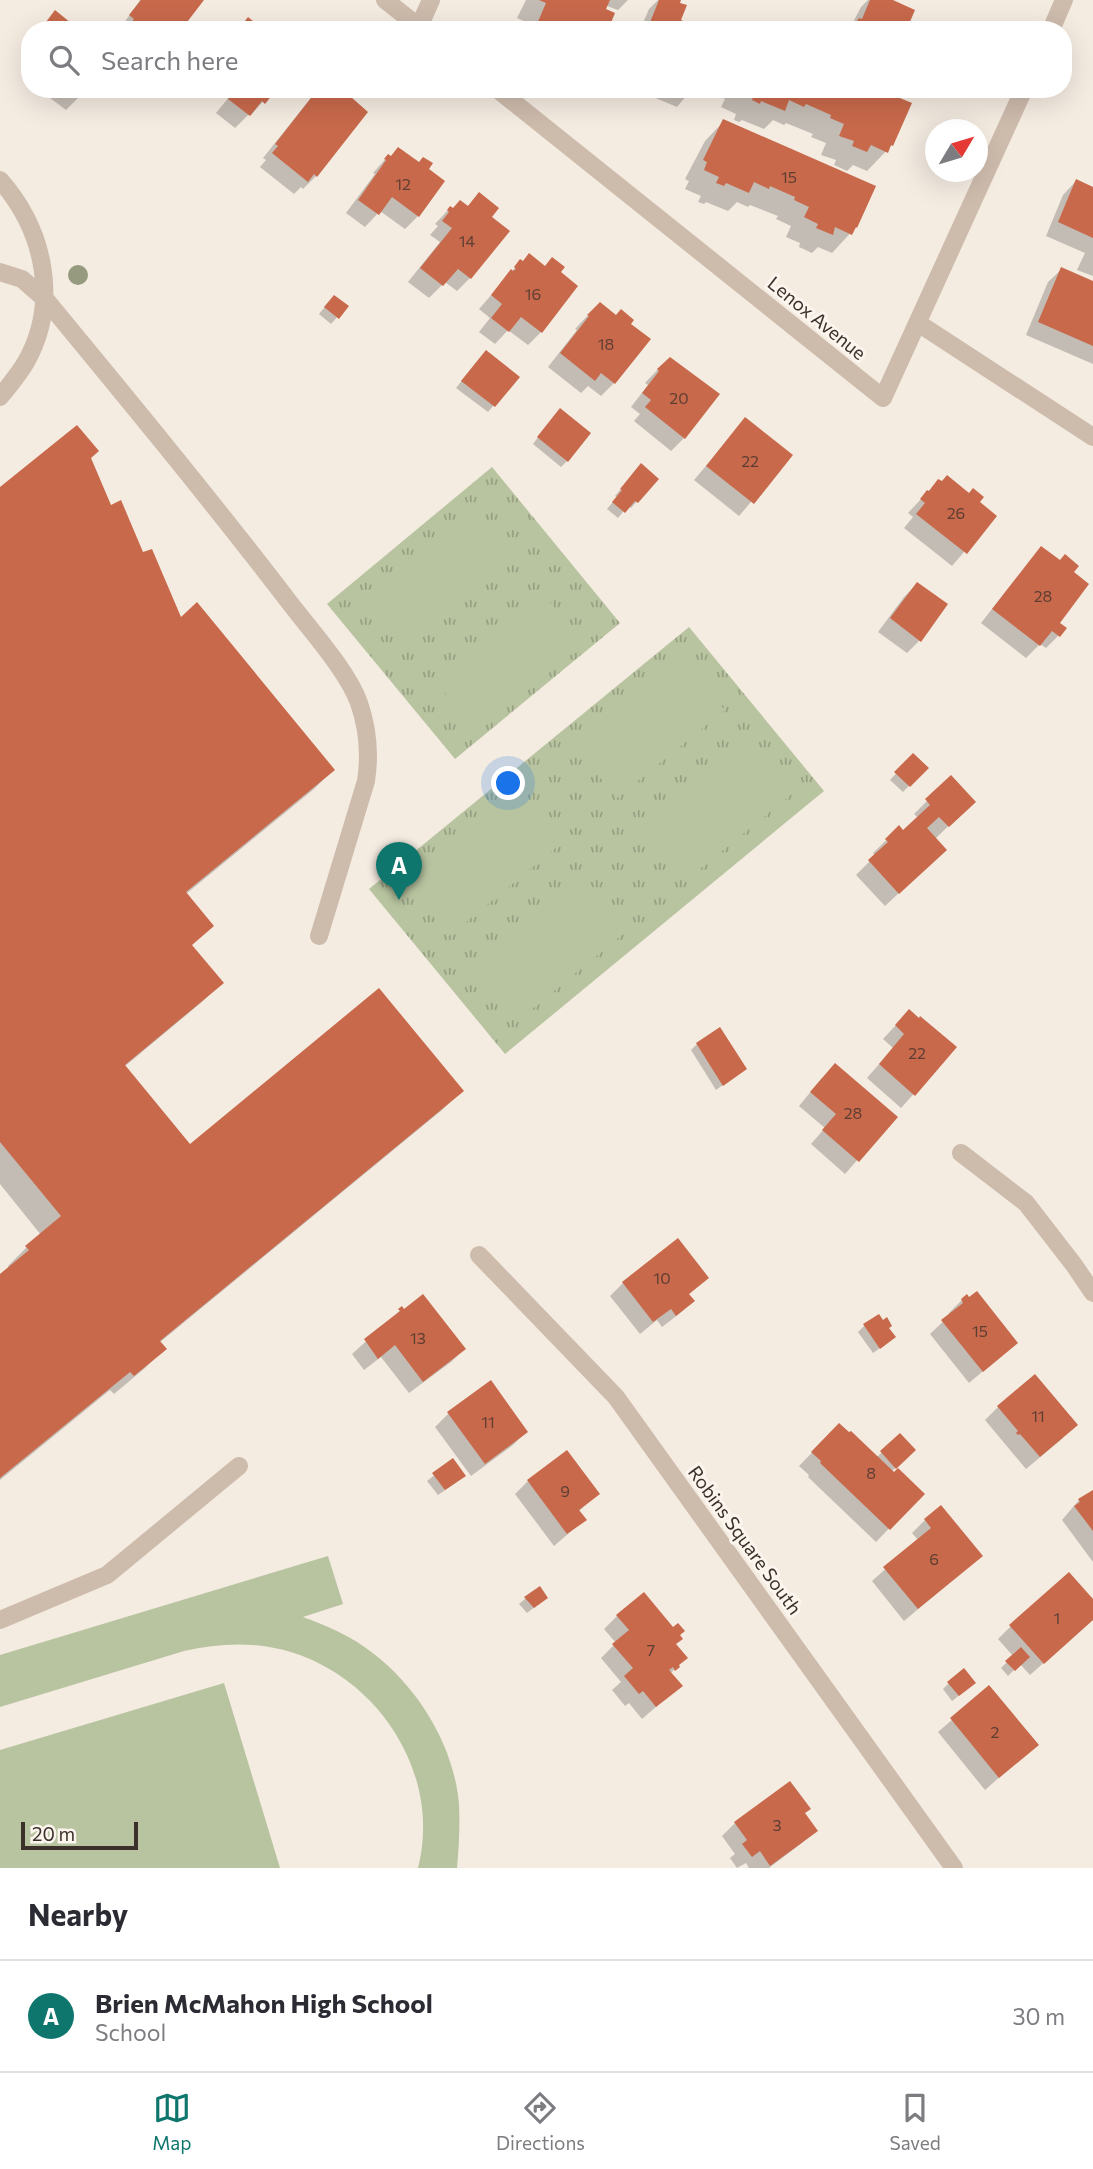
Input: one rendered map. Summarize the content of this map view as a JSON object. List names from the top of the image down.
{
  "streets": {
    "street": ["Lenox Avenue", "Robins Square South"]
  },
  "house_numbers": [
    "15",
    "12",
    "14",
    "16",
    "18",
    "20",
    "22",
    "26",
    "28",
    "22",
    "28",
    "10",
    "15",
    "13",
    "11",
    "11",
    "8",
    "9",
    "6",
    "1",
    "7",
    "2",
    "3"
  ],
  "scale_bar": "20 m",
  "north": "top right",
  "page": {
    "search": "Search here",
    "pins": "A",
    "scale": "20 m",
    "heading": "Nearby",
    "list": [
      {
        "mark": "A",
        "name": "Brien McMahon High School",
        "note": "School",
        "value": "30 m"
      }
    ],
    "nav": ["Map", "Directions", "Saved"]
  }
}
